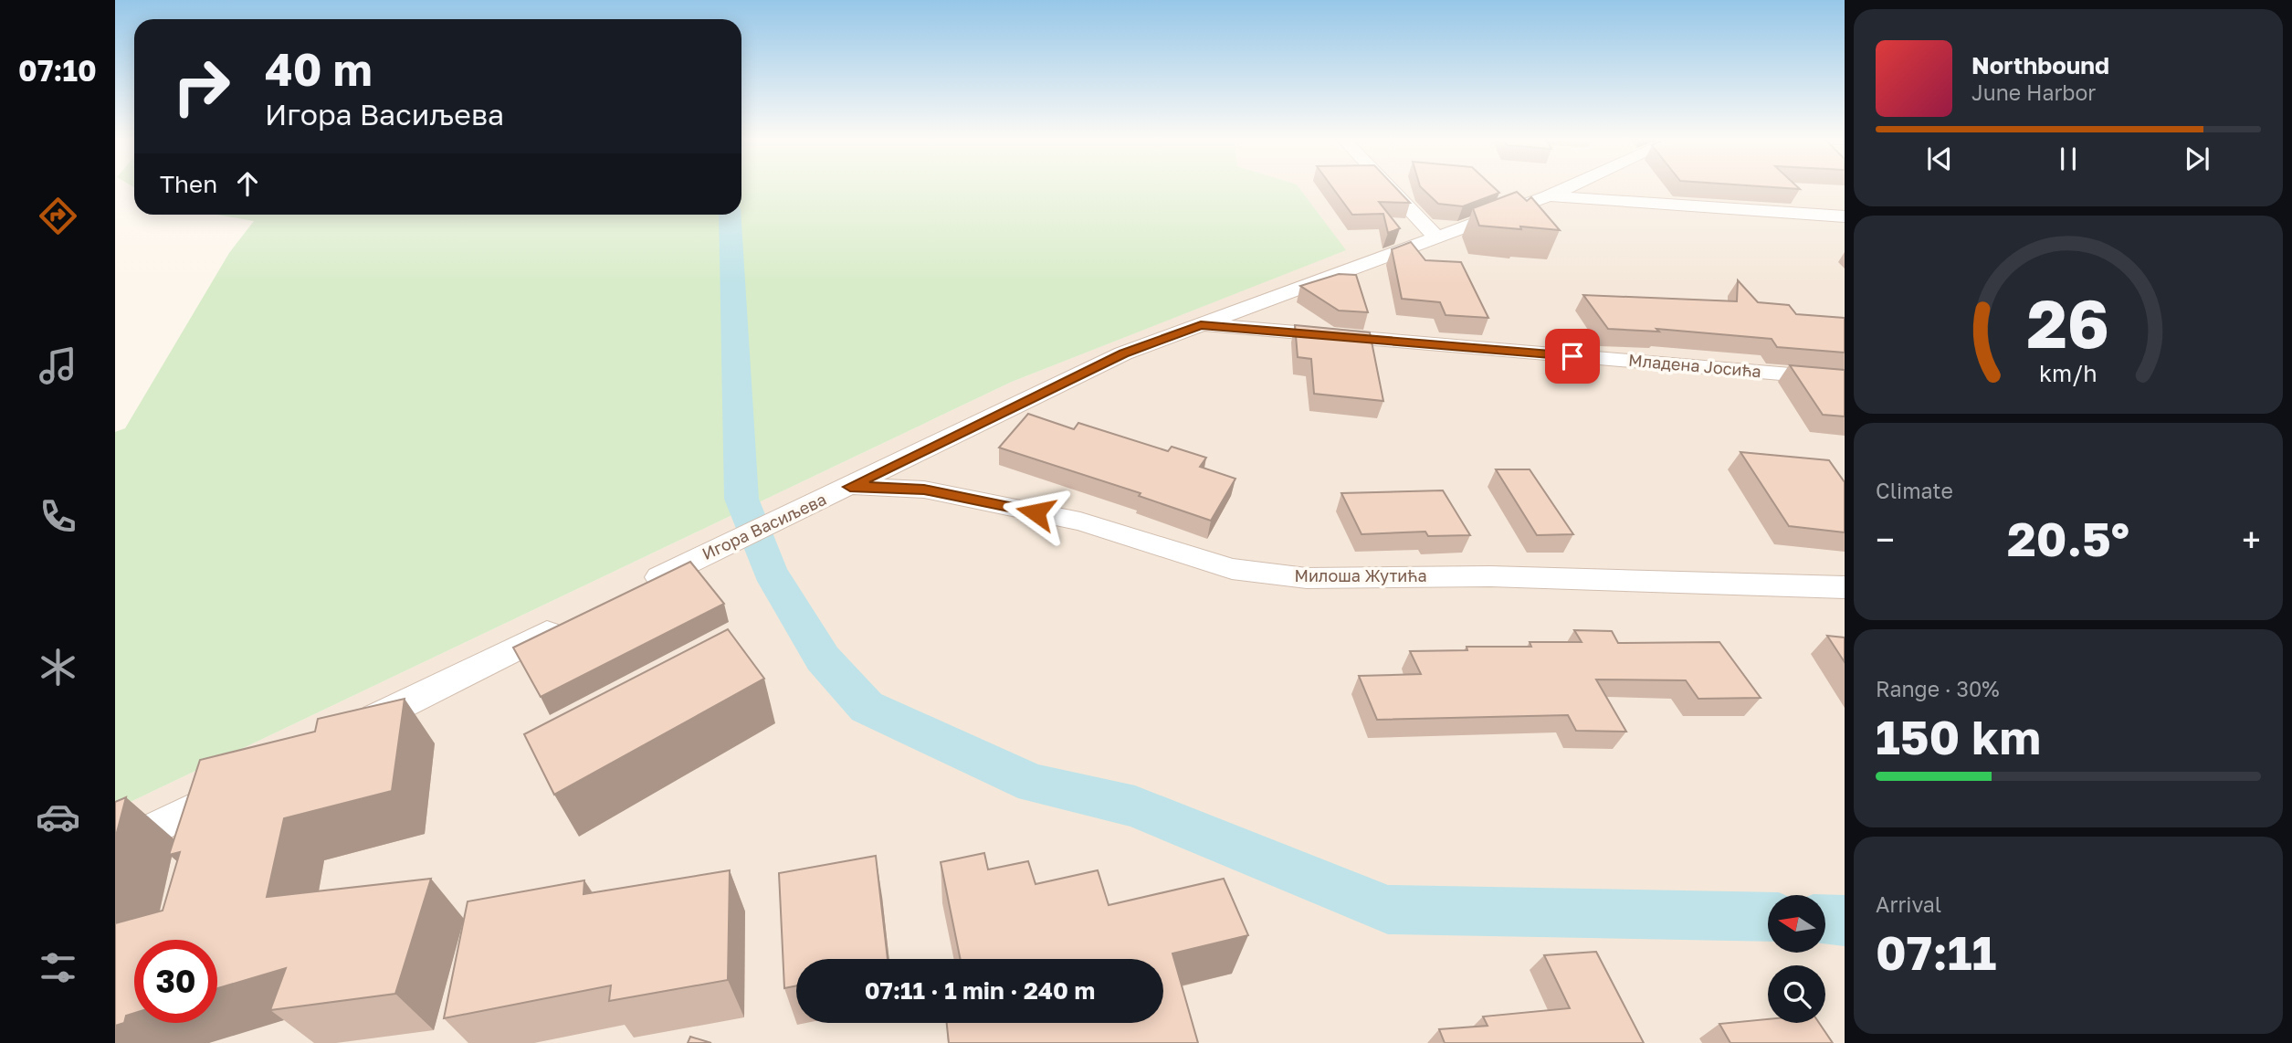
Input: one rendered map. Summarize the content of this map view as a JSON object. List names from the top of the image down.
{
  "streets": {
    "street": ["Младена Јосића", "Игора Васиљева", "Милоша Жутића"]
  },
  "crossings": [
    ["Младена Јосића", "Игора Васиљева"],
    ["Игора Васиљева", "Милоша Жутића"]
  ],
  "north": "left",
  "page": {
    "tabs": "07:10",
    "turn": ["40 m", "Игора Васиљева"],
    "song": ["Northbound", "June Harbor"],
    "then": "Then",
    "tile": [
      "Climate",
      ["Range · 30%", "150 km"],
      ["Arrival", "07:11"]
    ],
    "heat": ["−", "20.5°", "+"],
    "limit": "30",
    "trip": "07:11 · 1 min · 240 m",
    "gauge": ["26", "km/h"]
  }
}
